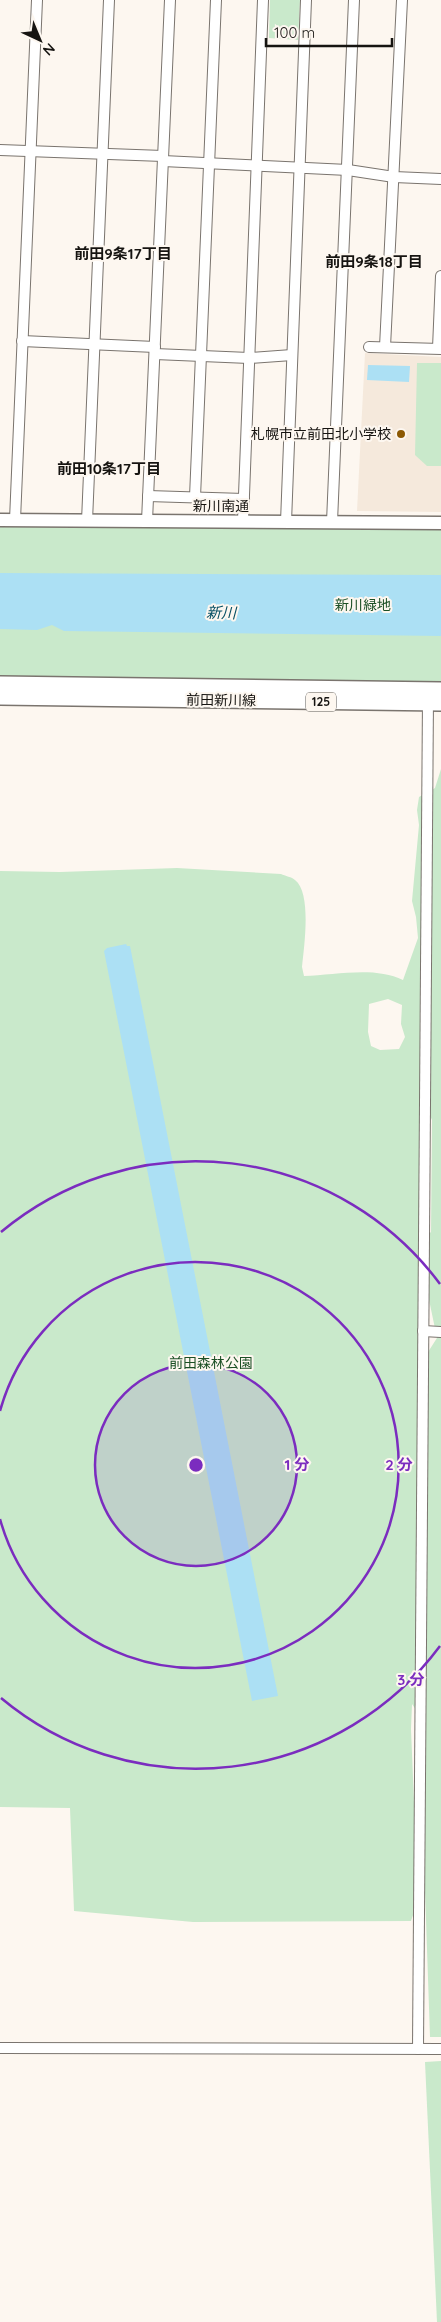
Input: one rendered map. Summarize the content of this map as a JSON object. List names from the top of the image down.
{
  "streets": {
    "main road": ["前田新川線", "125"],
    "street": ["新川南通"]
  },
  "districts": ["前田9条17丁目", "前田9条18丁目", "前田10条17丁目"],
  "water": ["新川"],
  "parks": ["新川緑地", "前田森林公園"],
  "places": ["札幌市立前田北小学校"],
  "scale_bar": "100 m",
  "north": "bottom right",
  "rings": ["1 分", "2 分", "3 分"]
}
